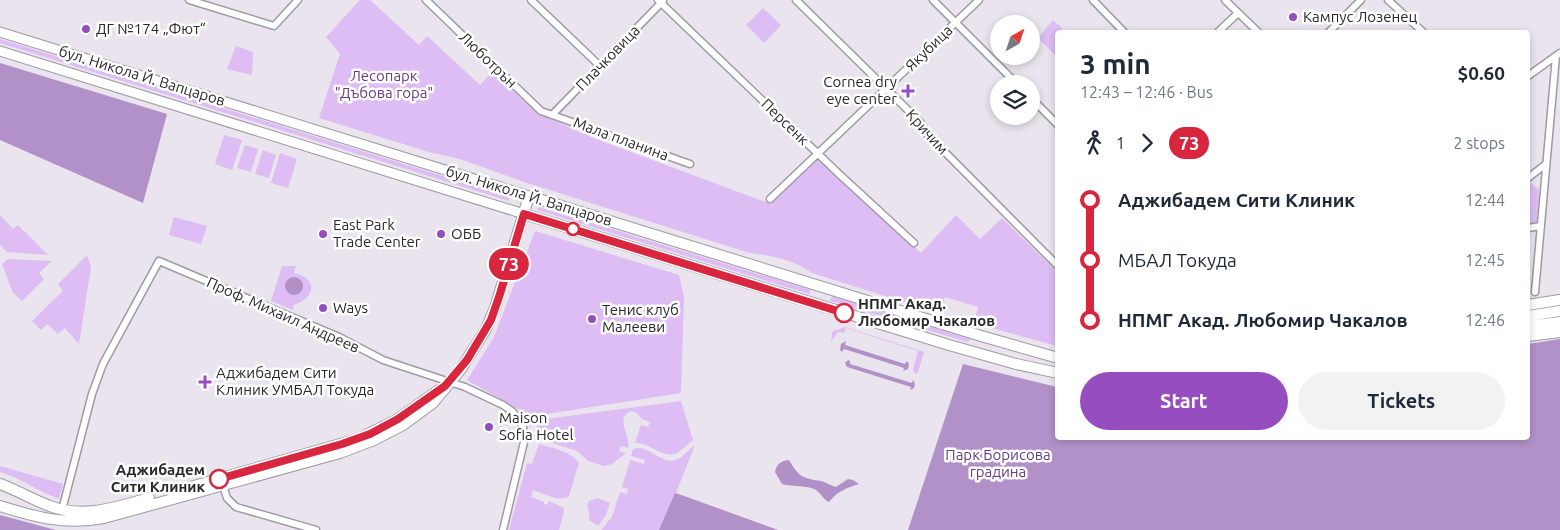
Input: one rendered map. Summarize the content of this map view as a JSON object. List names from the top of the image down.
{
  "streets": {
    "main road": ["бул. Никола Й. Вапцаров"],
    "street": [
      "Якубица",
      "Плачковица",
      "Люботрън",
      "Персенк",
      "Кричим",
      "Мала планина",
      "Проф. Михаил Андреев"
    ]
  },
  "crossings": [
    ["Якубица", "Персенк"],
    ["Якубица", "Кричим"],
    ["Плачковица", "Люботрън"],
    ["Плачковица", "Персенк"],
    ["Плачковица", "Мала планина"],
    ["Люботрън", "Мала планина"]
  ],
  "parks": ["Лесопарк \"Дъбова гора\"", "Парк Борисова градина"],
  "places": {
    "other": [
      "Кампус Лозенец",
      "ДГ №174 „Фют“",
      "East Park Trade Center",
      "ОББ",
      "Ways",
      "НПМГ Акад. Любомир Чакалов",
      "Тенис клуб Малееви",
      "Maison Sofia Hotel",
      "Аджибадем Сити Клиник"
    ],
    "health": ["Cornea dry eye center", "Аджибадем Сити Клиник УМБАЛ Токуда"]
  },
  "lines": ["bus line 73"],
  "north": "top right",
  "page": {
    "on_map": "73",
    "heading": ["3 min", "12:43 – 12:46 · Bus", "$0.60"],
    "legs": ["1", "73", "2 stops"],
    "list": [
      {
        "name": "Аджибадем Сити Клиник",
        "value": "12:44"
      },
      {
        "name": "МБАЛ Токуда",
        "value": "12:45"
      },
      {
        "name": "НПМГ Акад. Любомир Чакалов",
        "value": "12:46"
      }
    ],
    "buttons": ["Start", "Tickets"]
  }
}
